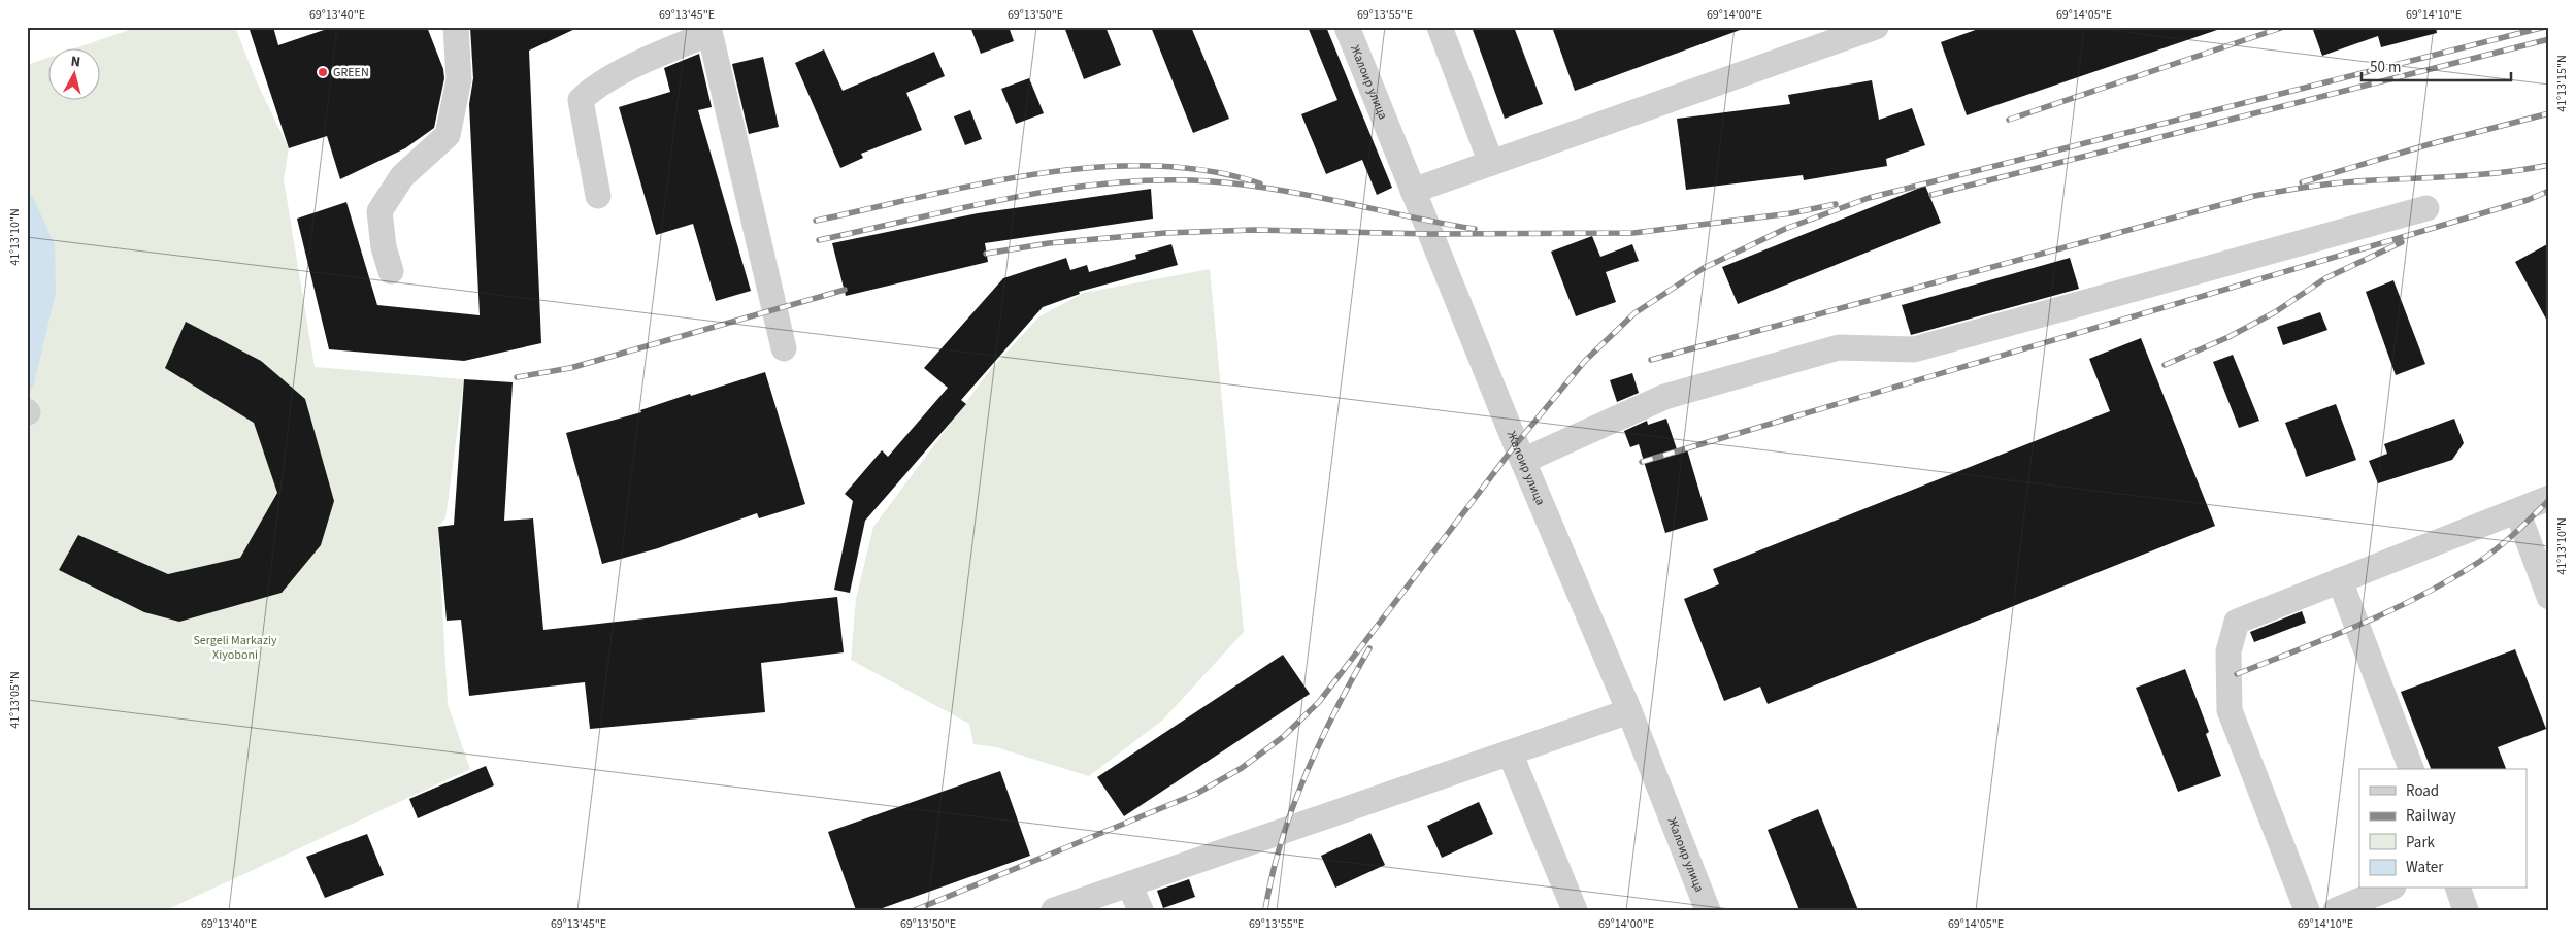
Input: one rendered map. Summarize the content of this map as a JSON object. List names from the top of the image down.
{
  "streets": {
    "street": ["Жалоир улица"]
  },
  "parks": ["Sergeli Markaziy Xiyoboni"],
  "places": ["GREEN"],
  "legend": [
    "Road",
    "Railway",
    "Park",
    "Water"
  ],
  "scale_bar": "50 m",
  "north": "top",
  "coordinates": [
    "69°13'40\"E",
    "69°13'45\"E",
    "69°13'50\"E",
    "69°13'55\"E",
    "69°14'00\"E",
    "69°14'05\"E",
    "69°14'10\"E",
    "41°13'15\"N",
    "41°13'10\"N",
    "41°13'05\"N"
  ]
}
